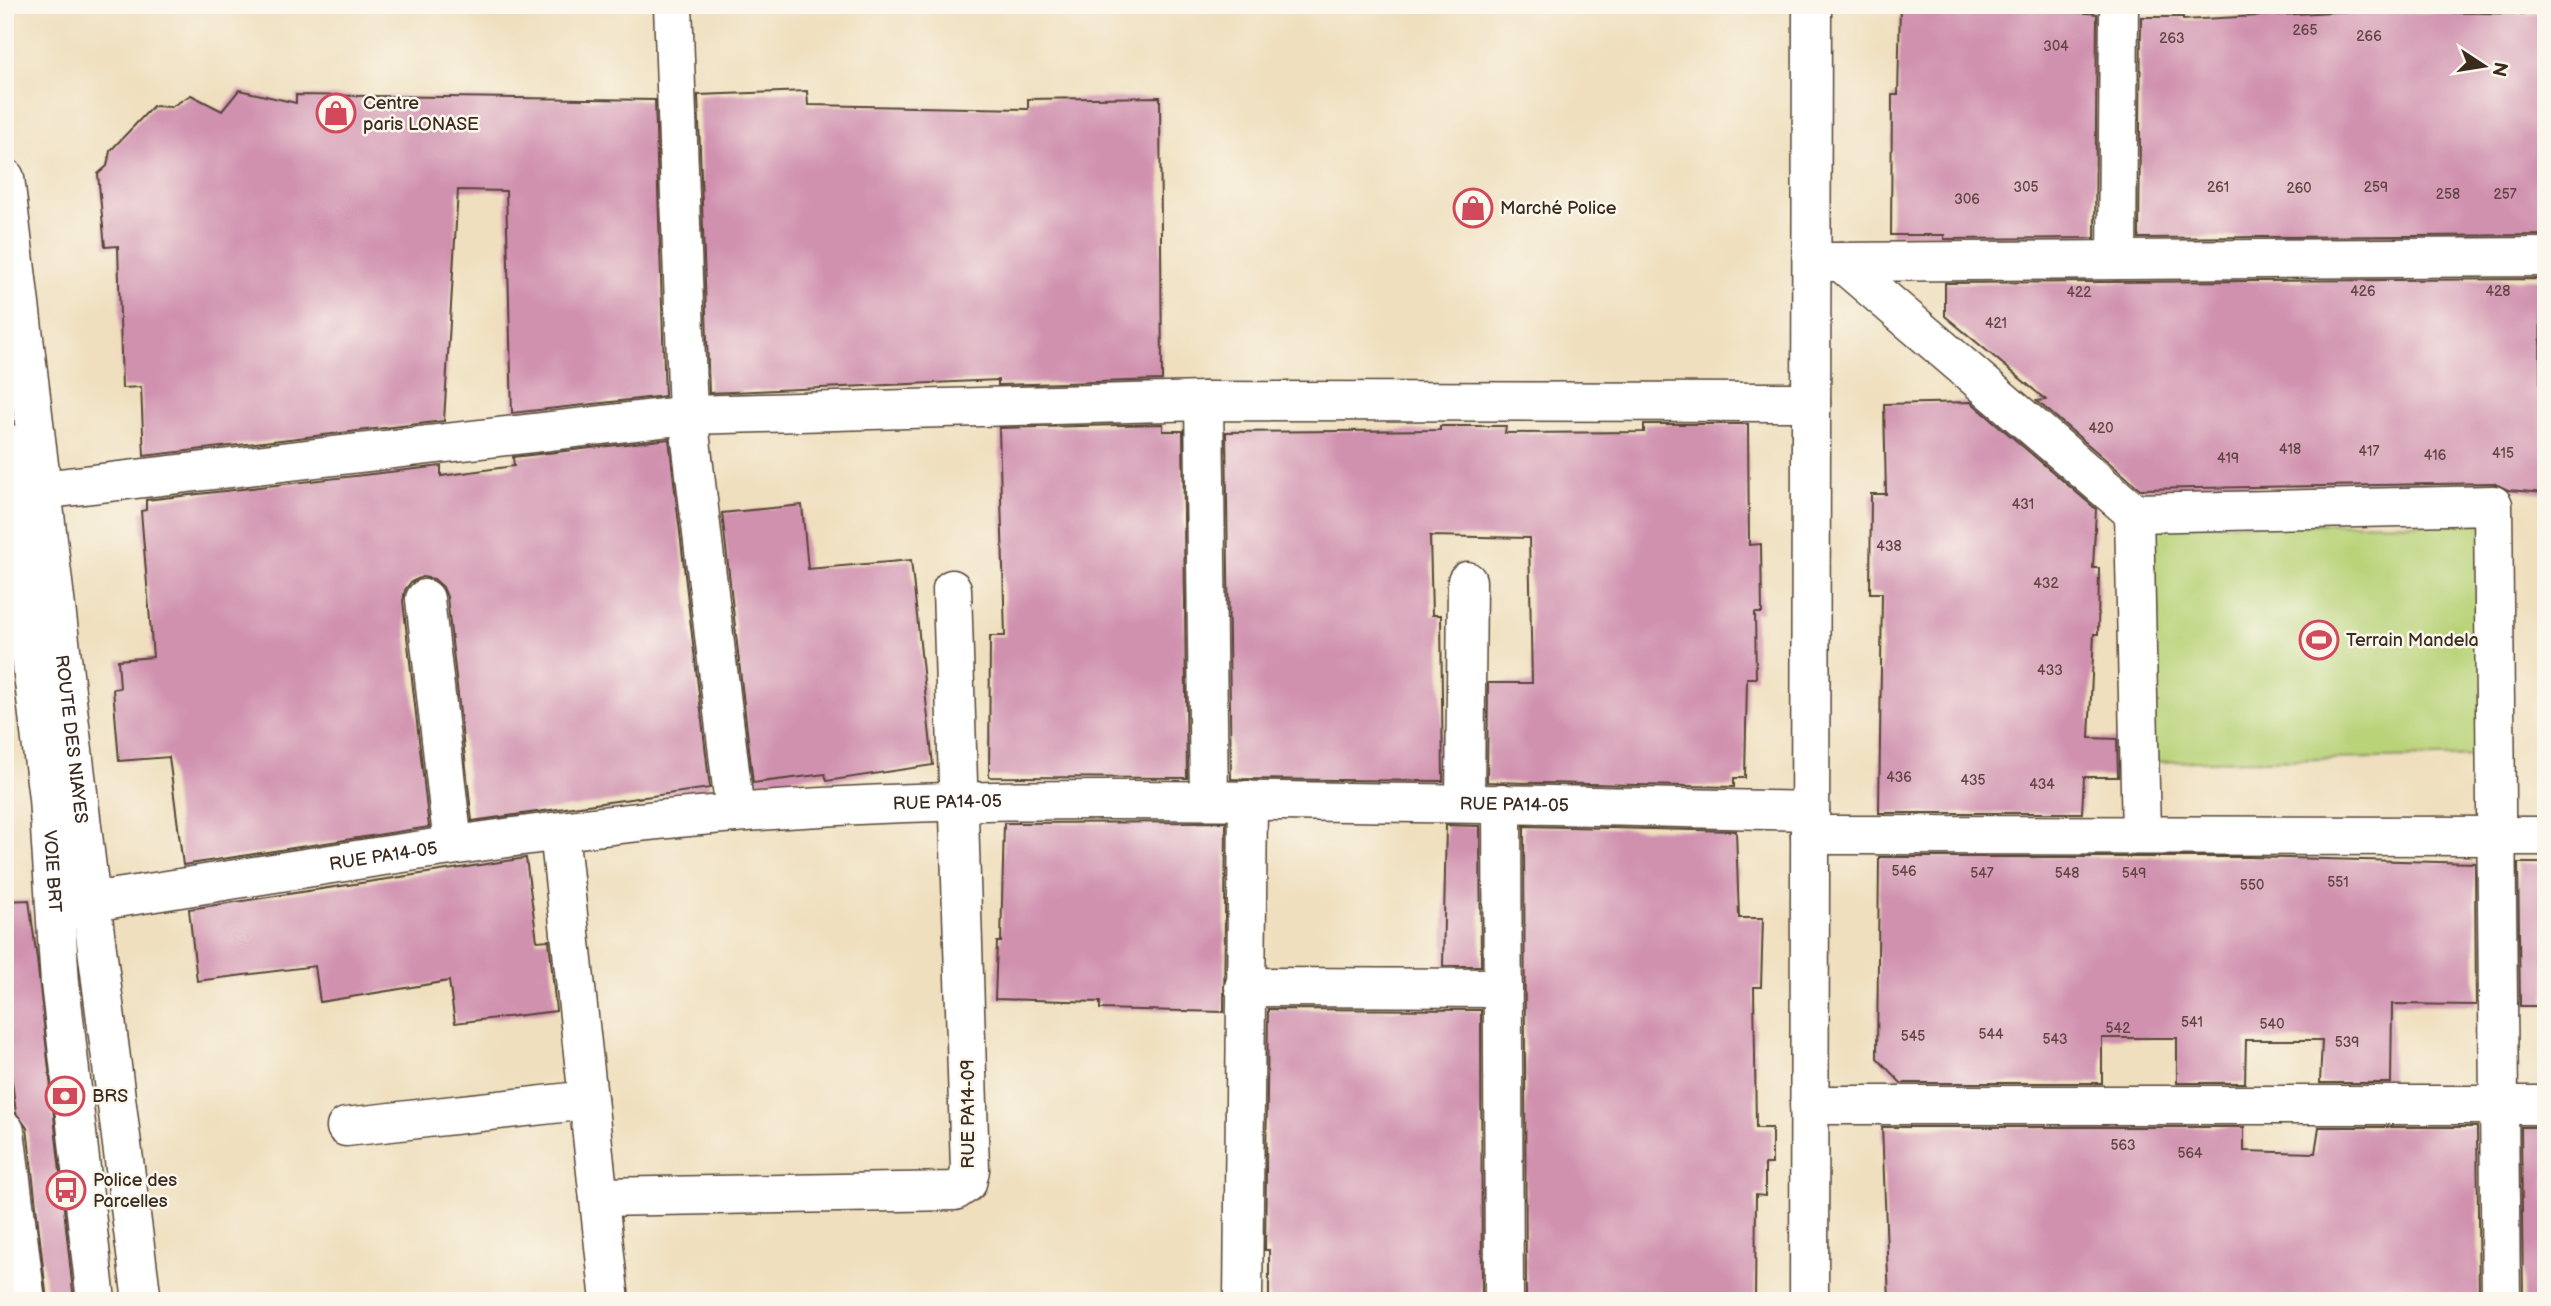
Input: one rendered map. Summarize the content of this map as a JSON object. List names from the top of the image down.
{
  "streets": {
    "street": [
      "ROUTE DES NIAYES",
      "RUE PA14-05",
      "VOIE BRT",
      "RUE PA14-09"
    ]
  },
  "crossings": [
    ["ROUTE DES NIAYES", "RUE PA14-05"],
    ["RUE PA14-05", "RUE PA14-09"]
  ],
  "places": {
    "shop": ["Centre paris LONASE", "Marché Police"],
    "sports": ["Terrain Mandela"],
    "bank": ["BRS"],
    "bus stop": ["Police des Parcelles"]
  },
  "house_numbers": [
    "265",
    "266",
    "263",
    "304",
    "305",
    "261",
    "259",
    "260",
    "258",
    "257",
    "306",
    "426",
    "428",
    "422",
    "421",
    "420",
    "418",
    "417",
    "415",
    "416",
    "419",
    "431",
    "438",
    "432",
    "433",
    "436",
    "435",
    "434",
    "546",
    "547",
    "548",
    "549",
    "551",
    "550",
    "541",
    "540",
    "542",
    "544",
    "545",
    "543",
    "539",
    "563",
    "564"
  ],
  "north": "right"
}
